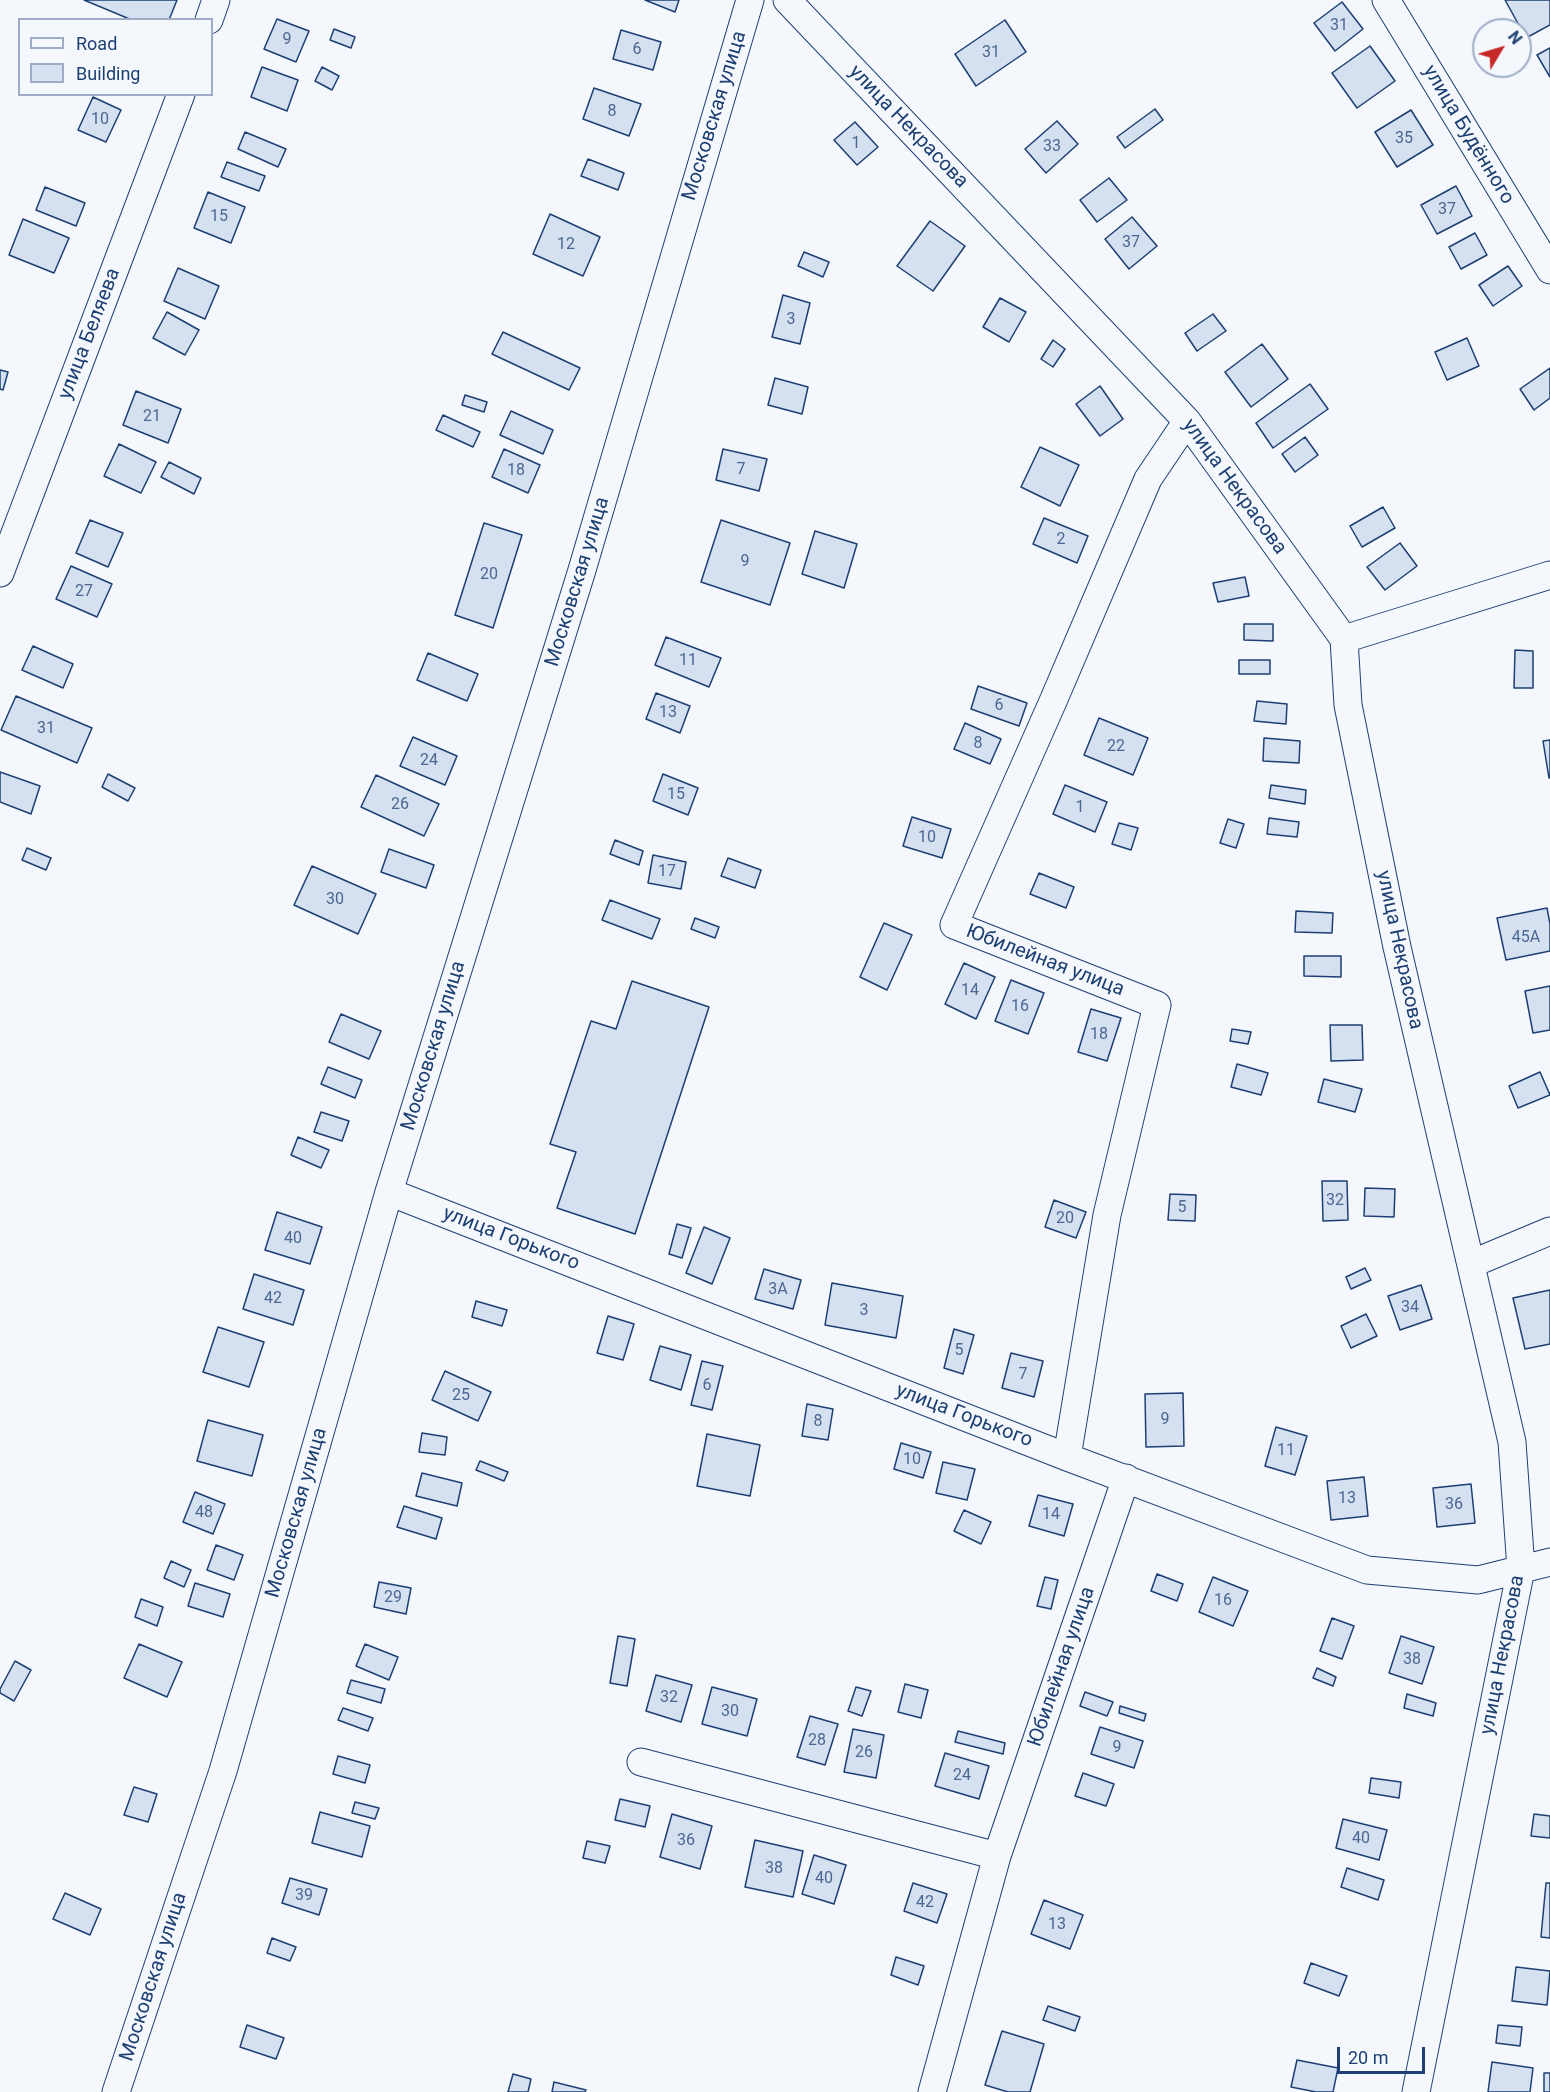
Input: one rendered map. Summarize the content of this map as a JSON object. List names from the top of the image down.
{
  "streets": {
    "street": [
      "Московская улица",
      "улица Некрасова",
      "улица Будённого",
      "улица Беляева",
      "Юбилейная улица",
      "улица Горького"
    ]
  },
  "crossings": [
    ["Московская улица", "улица Горького"],
    ["улица Некрасова", "Юбилейная улица"],
    ["улица Некрасова", "улица Горького"],
    ["Юбилейная улица", "улица Горького"]
  ],
  "house_numbers": [
    "31",
    "9",
    "6",
    "31",
    "8",
    "10",
    "35",
    "1",
    "33",
    "37",
    "15",
    "37",
    "12",
    "3",
    "21",
    "7",
    "18",
    "2",
    "9",
    "20",
    "27",
    "11",
    "6",
    "13",
    "31",
    "8",
    "22",
    "24",
    "15",
    "26",
    "1",
    "10",
    "17",
    "30",
    "45А",
    "14",
    "16",
    "18",
    "32",
    "5",
    "20",
    "40",
    "3А",
    "42",
    "34",
    "3",
    "5",
    "7",
    "6",
    "25",
    "9",
    "8",
    "11",
    "10",
    "13",
    "36",
    "48",
    "14",
    "29",
    "16",
    "38",
    "32",
    "30",
    "28",
    "9",
    "26",
    "24",
    "40",
    "36",
    "38",
    "40",
    "39",
    "42",
    "13"
  ],
  "legend": ["Road", "Building"],
  "scale_bar": "20 m",
  "north": "top right"
}
